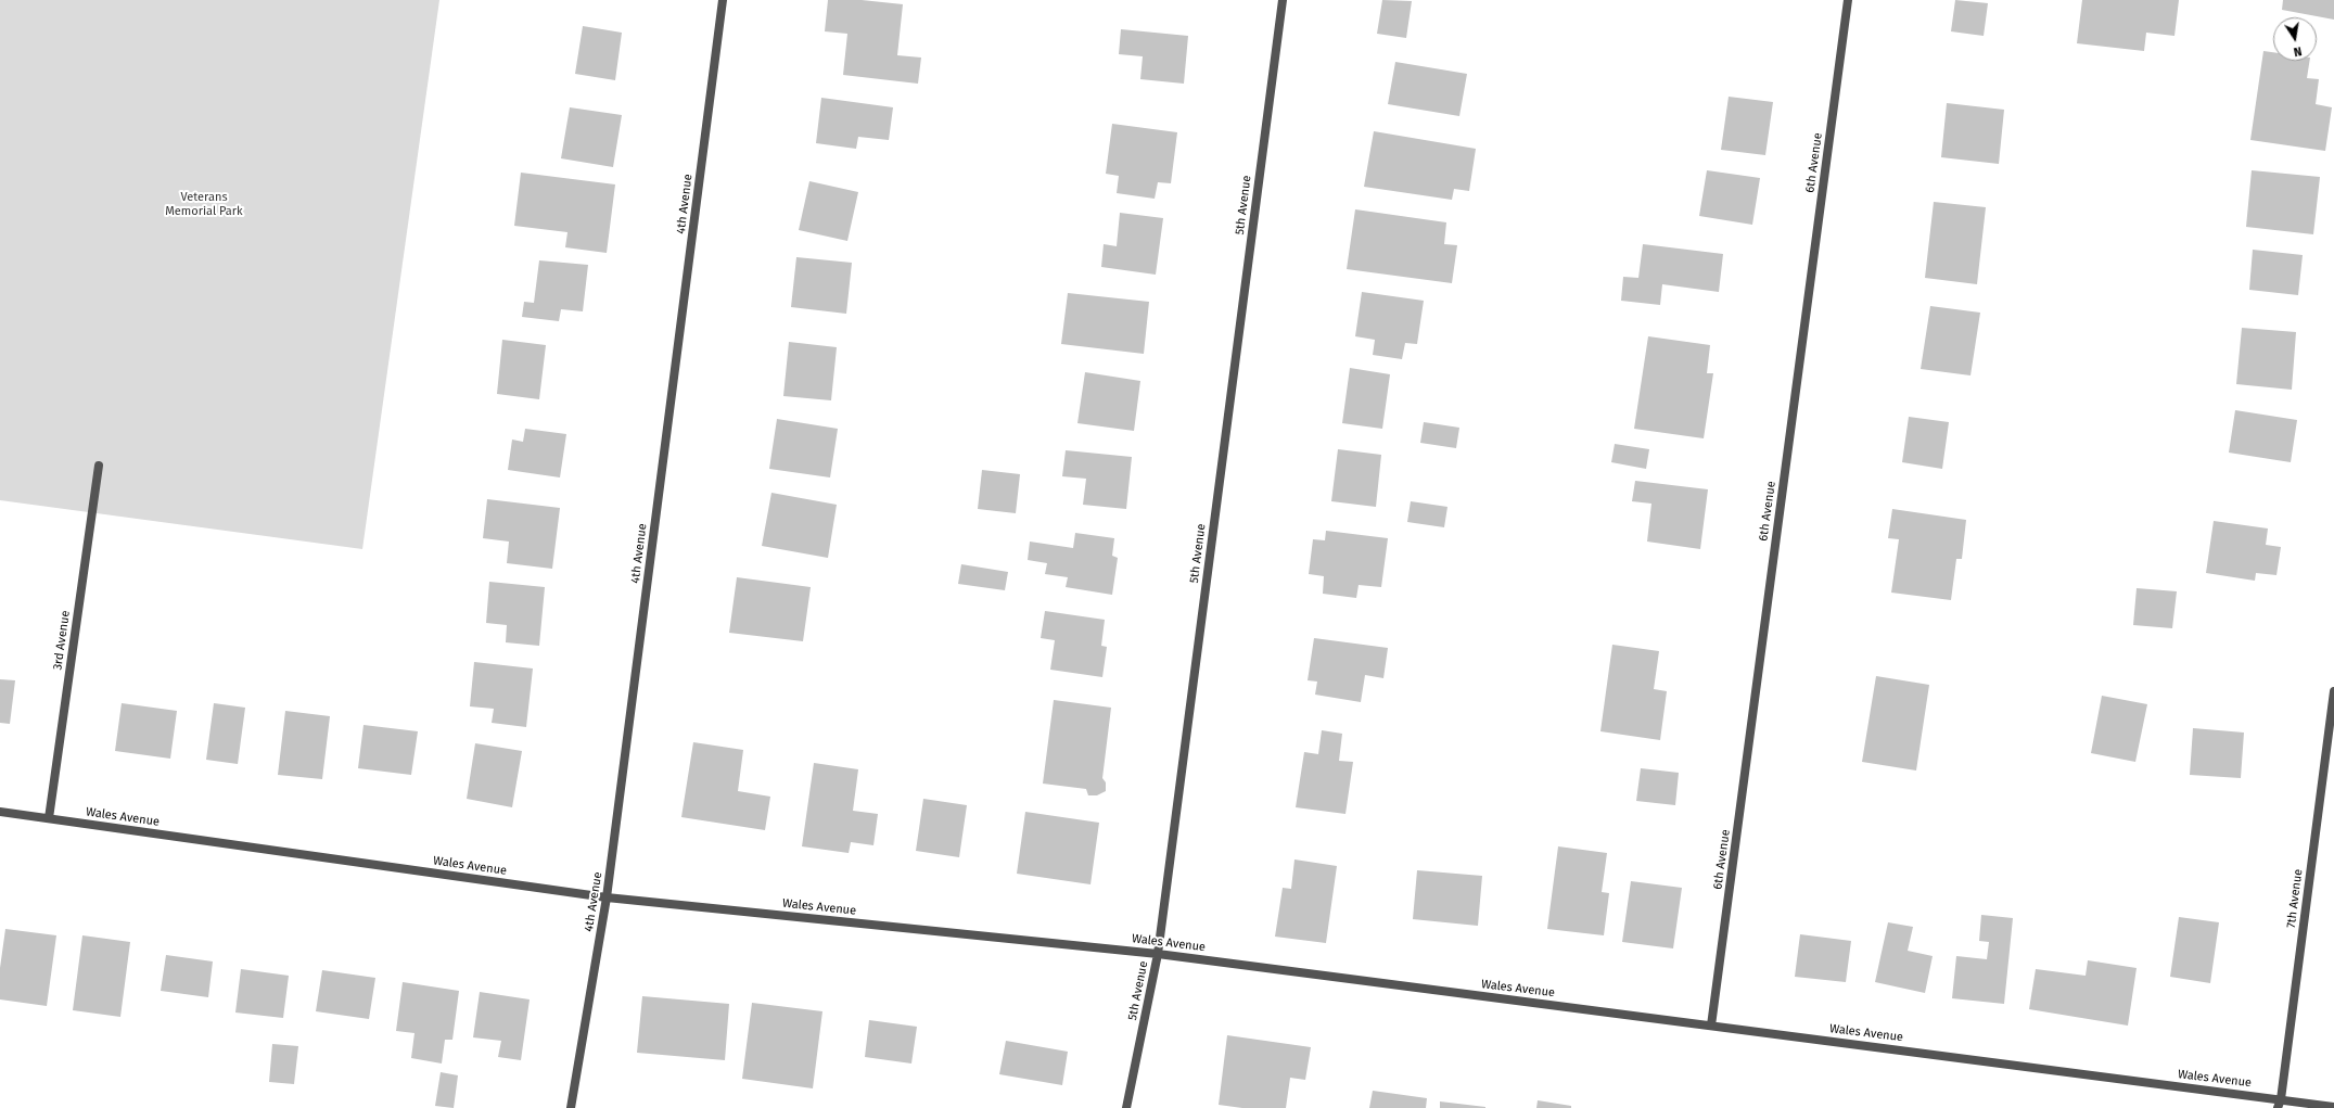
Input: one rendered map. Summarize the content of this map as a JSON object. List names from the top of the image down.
{
  "streets": {
    "street": [
      "6th Avenue",
      "4th Avenue",
      "5th Avenue",
      "3rd Avenue",
      "Wales Avenue",
      "7th Avenue"
    ]
  },
  "crossings": [
    ["6th Avenue", "Wales Avenue"],
    ["4th Avenue", "Wales Avenue"],
    ["5th Avenue", "Wales Avenue"],
    ["3rd Avenue", "Wales Avenue"],
    ["Wales Avenue", "7th Avenue"]
  ],
  "parks": ["Veterans Memorial Park"],
  "north": "bottom"
}
